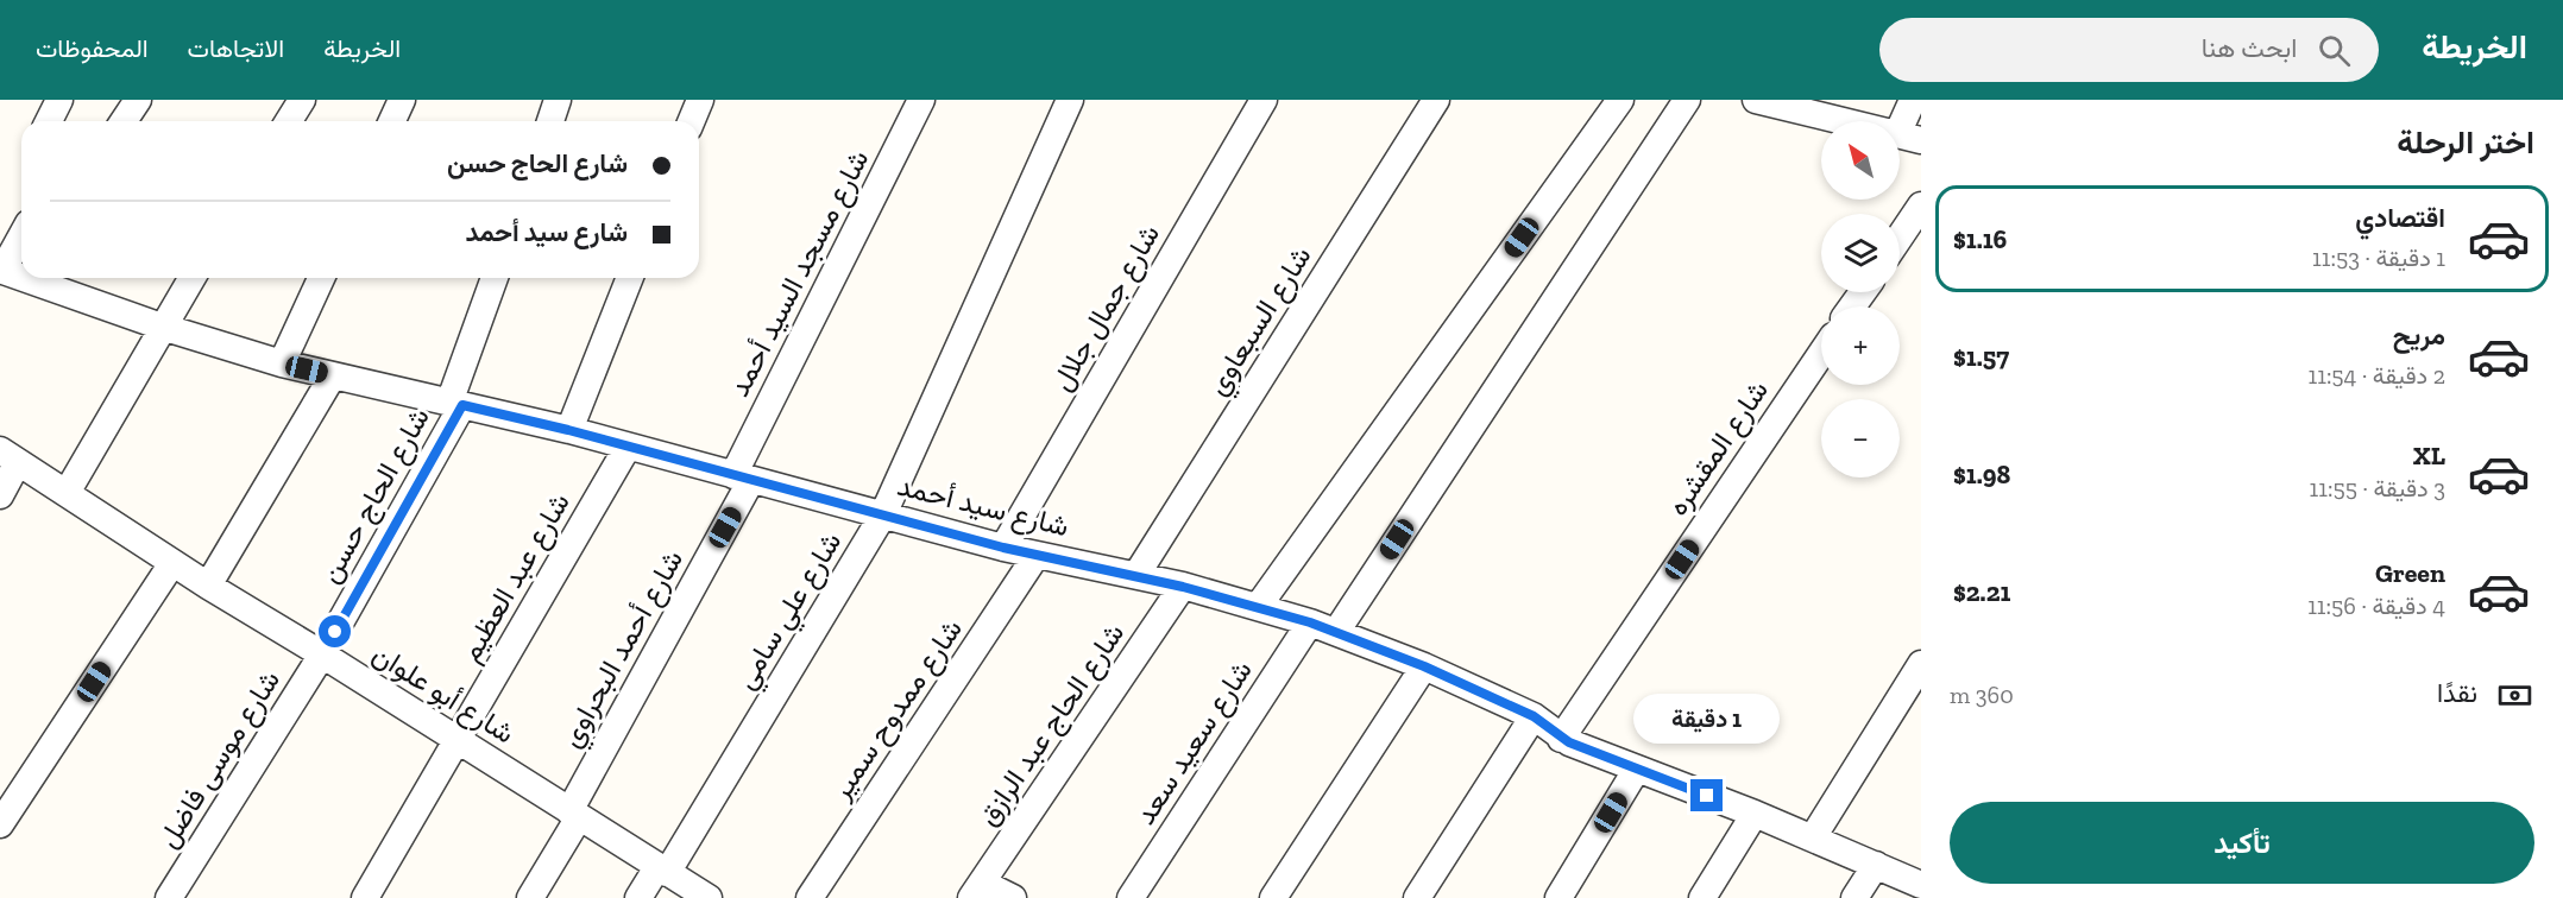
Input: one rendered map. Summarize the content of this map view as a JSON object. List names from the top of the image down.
{
  "streets": {
    "street": [
      "شارع مسجد السيد أحمد",
      "شارع جمال جلال",
      "شارع السبعاوي",
      "شارع المقشره",
      "شارع الحاج حسن",
      "شارع سيد أحمد",
      "شارع عبد العظيم",
      "شارع علي سامي",
      "شارع أحمد البحراوي",
      "شارع أبو علوان",
      "شارع ممدوح سمير",
      "شارع الحاج عبد الرازق",
      "شارع سعيد سعد",
      "شارع موسى فاضل"
    ]
  },
  "crossings": [
    ["شارع مسجد السيد أحمد", "شارع سيد أحمد"],
    ["شارع مسجد السيد أحمد", "شارع أحمد البحراوي"],
    ["شارع جمال جلال", "شارع سيد أحمد"],
    ["شارع السبعاوي", "شارع سيد أحمد"],
    ["شارع المقشره", "شارع سيد أحمد"],
    ["شارع الحاج حسن", "شارع سيد أحمد"],
    ["شارع الحاج حسن", "شارع أبو علوان"],
    ["شارع الحاج حسن", "شارع موسى فاضل"],
    ["شارع سيد أحمد", "شارع عبد العظيم"],
    ["شارع سيد أحمد", "شارع علي سامي"],
    ["شارع سيد أحمد", "شارع أحمد البحراوي"],
    ["شارع سيد أحمد", "شارع ممدوح سمير"],
    ["شارع سيد أحمد", "شارع الحاج عبد الرازق"],
    ["شارع سيد أحمد", "شارع سعيد سعد"],
    ["شارع عبد العظيم", "شارع أبو علوان"],
    ["شارع علي سامي", "شارع أبو علوان"],
    ["شارع أحمد البحراوي", "شارع أبو علوان"],
    ["شارع أبو علوان", "شارع موسى فاضل"]
  ],
  "north": "top left",
  "page": {
    "header": "الخريطة",
    "search": "ابحث هنا",
    "nav": ["الخريطة", "الاتجاهات", "المحفوظات"],
    "heading": "اختر الرحلة",
    "map_buttons": ["+", "−"],
    "banner": ["شارع الحاج حسن", "شارع سيد أحمد"],
    "list": [
      {
        "name": "اقتصادي",
        "note": "1 دقيقة · 11:53",
        "value": "$1.16"
      },
      {
        "name": "مريح",
        "note": "2 دقيقة · 11:54",
        "value": "$1.57"
      },
      {
        "name": "XL",
        "note": "3 دقيقة · 11:55",
        "value": "$1.98"
      },
      {
        "name": "Green",
        "note": "4 دقيقة · 11:56",
        "value": "$2.21"
      }
    ],
    "pay": ["نقدًا", "360 m"],
    "bubble": "1 دقيقة",
    "buttons": "تأكيد"
  }
}
